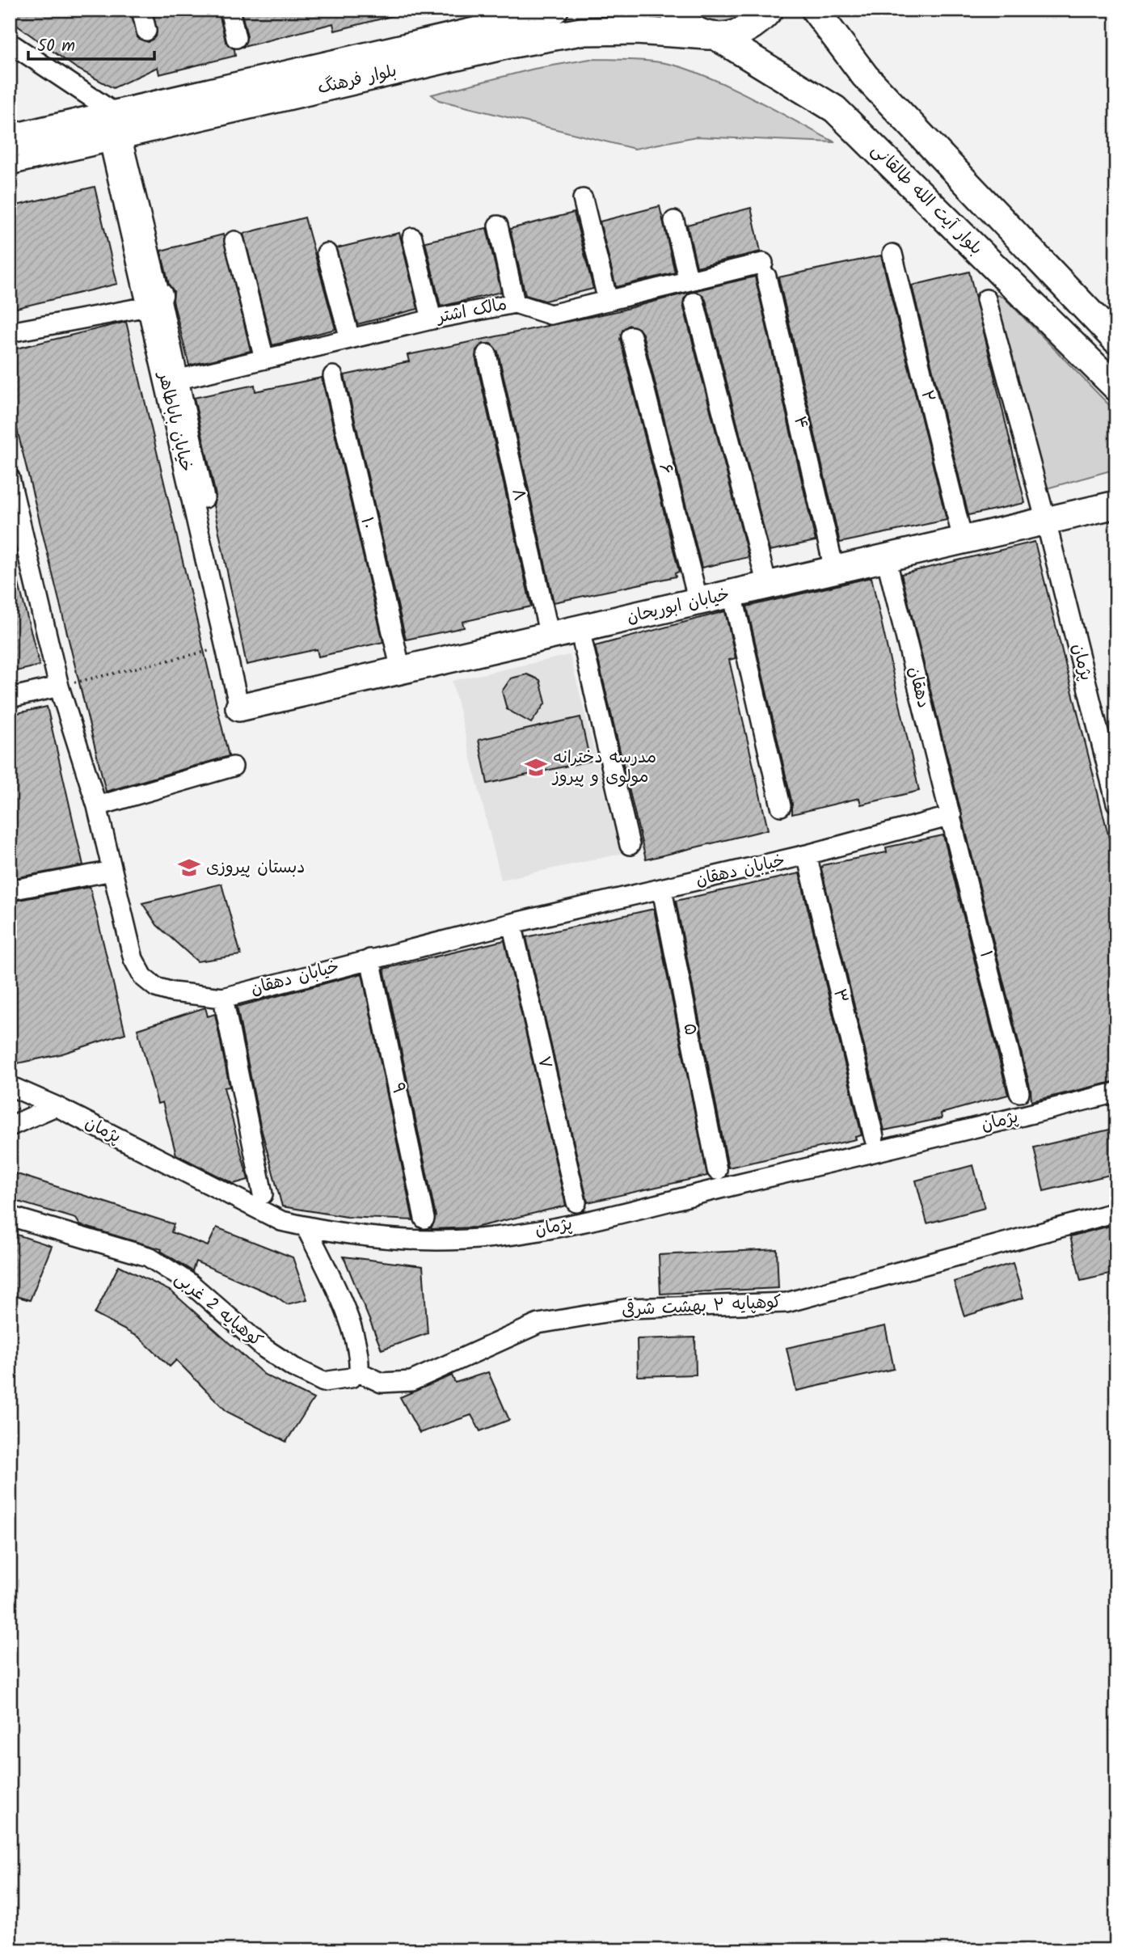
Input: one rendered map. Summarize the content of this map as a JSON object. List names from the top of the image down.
{
  "streets": {
    "main road": ["بلوار فرهنگ", "بلوار آیت الله طالقانی", "خیابان ابوریحان"],
    "street": [
      "مالک اشتر",
      "۲",
      "خیابان باباطاهر",
      "۴",
      "۶",
      "۸",
      "۱۰",
      "پژمان",
      "دهقان",
      "خیابان دهقان",
      "۱",
      "۳",
      "۵",
      "۷",
      "۹",
      "کوهپایه ۲ بهشت شرقی",
      "کوهپایه 2 غربی"
    ]
  },
  "crossings": [
    ["بلوار فرهنگ", "بلوار آیت الله طالقانی"],
    ["بلوار فرهنگ", "خیابان باباطاهر"],
    ["مالک اشتر", "خیابان باباطاهر"],
    ["مالک اشتر", "۴"],
    ["۲", "خیابان ابوریحان"],
    ["خیابان باباطاهر", "خیابان ابوریحان"],
    ["۴", "خیابان ابوریحان"],
    ["۶", "خیابان ابوریحان"],
    ["۸", "خیابان ابوریحان"],
    ["۱۰", "خیابان ابوریحان"],
    ["خیابان ابوریحان", "پژمان"],
    ["خیابان ابوریحان", "دهقان"],
    ["دهقان", "خیابان دهقان"],
    ["دهقان", "۱"],
    ["خیابان دهقان", "۱"],
    ["خیابان دهقان", "۳"],
    ["خیابان دهقان", "۵"],
    ["خیابان دهقان", "۷"],
    ["خیابان دهقان", "۹"],
    ["کوهپایه ۲ بهشت شرقی", "کوهپایه 2 غربی"]
  ],
  "places": {
    "school or university": ["مدرسه دخترانه مولوی و پیروز", "دبستان پیروزی"]
  },
  "scale_bar": "50 m"
}
